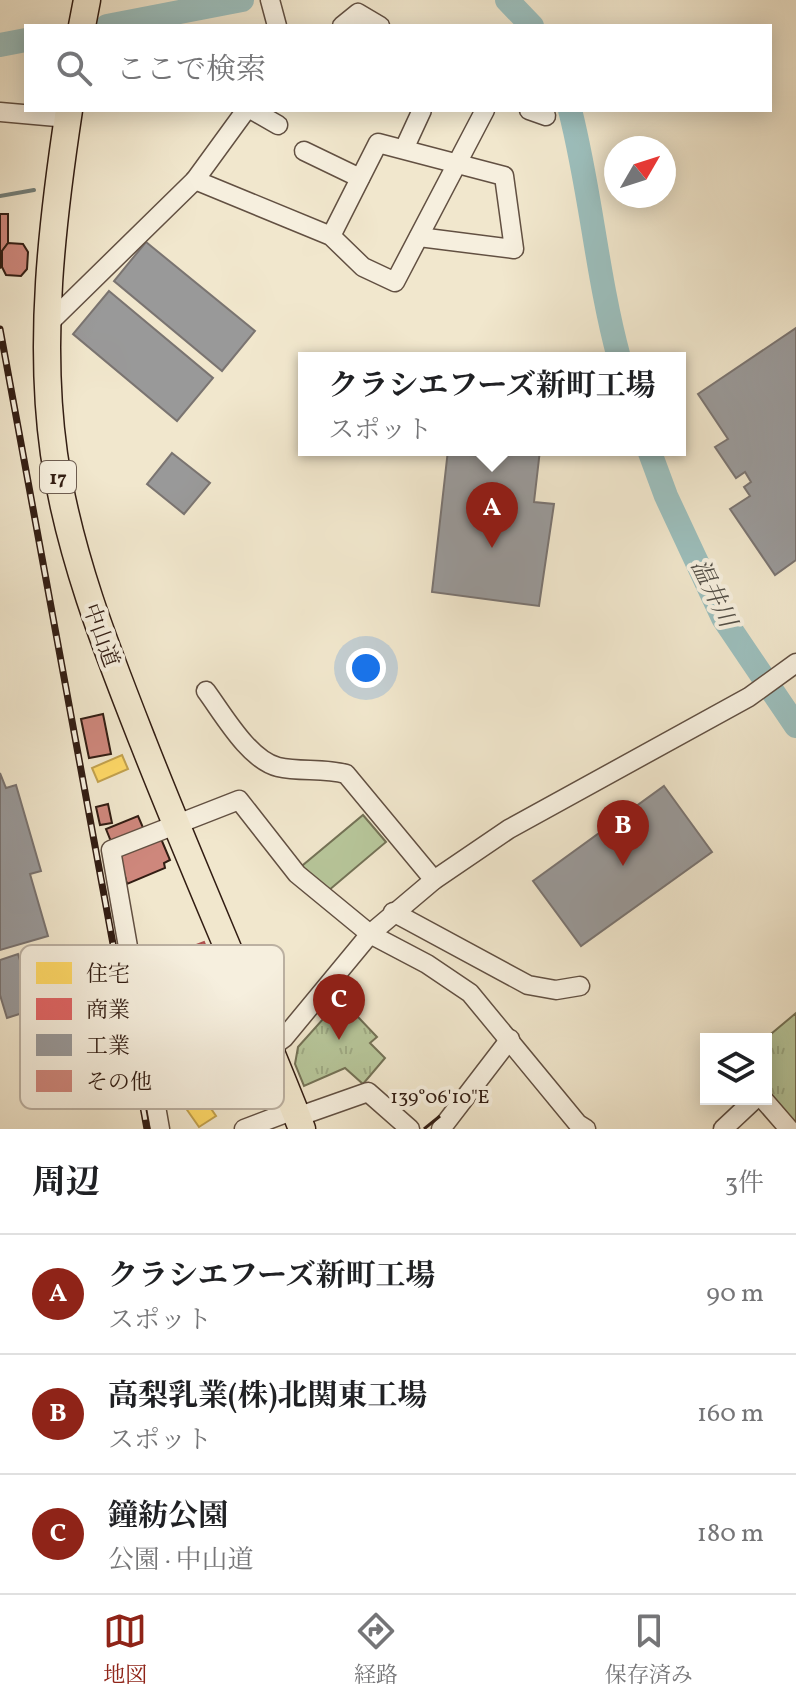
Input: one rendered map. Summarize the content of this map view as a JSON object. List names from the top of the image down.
{
  "streets": {
    "highway": ["17", "中山道"]
  },
  "water": ["温井川"],
  "legend": [
    "住宅",
    "商業",
    "工業",
    "その他"
  ],
  "north": "top right",
  "page": {
    "search": "ここで検索",
    "popup": ["クラシエフーズ新町工場", "スポット"],
    "pins": ["A", "B", "C"],
    "heading": ["周辺", "3件"],
    "list": [
      {
        "mark": "A",
        "name": "クラシエフーズ新町工場",
        "note": "スポット",
        "value": "90 m"
      },
      {
        "mark": "B",
        "name": "高梨乳業(株)北関東工場",
        "note": "スポット",
        "value": "160 m"
      },
      {
        "mark": "C",
        "name": "鐘紡公園",
        "note": "公園 · 中山道",
        "value": "180 m"
      }
    ],
    "nav": ["地図", "経路", "保存済み"]
  },
  "coordinates": ["139°06'10\"E"]
}
